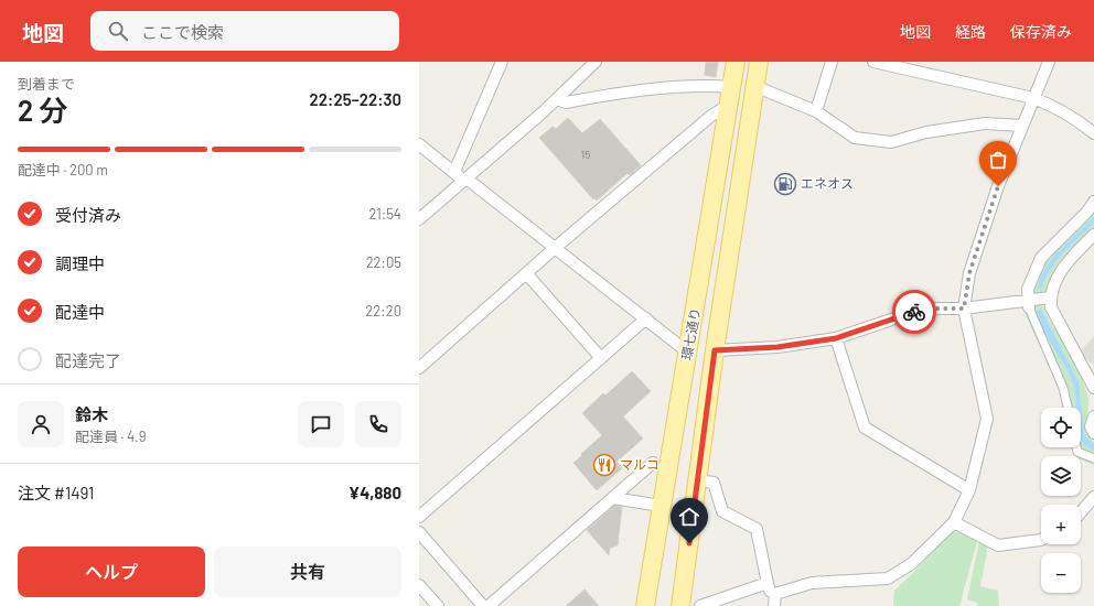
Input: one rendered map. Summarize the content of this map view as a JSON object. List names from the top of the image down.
{
  "streets": {
    "main road": ["環七通り"]
  },
  "places": {
    "fuel station": ["エネオス"],
    "restaurant": ["マルコ"]
  },
  "house_numbers": ["15"],
  "page": {
    "header": "地図",
    "search": "ここで検索",
    "nav": ["地図", "経路", "保存済み"],
    "heading": ["2 分", "到着まで", "22:25–22:30"],
    "panel": [
      "鈴木",
      "配達員 · 4.9",
      "注文 #1491",
      "¥4,880"
    ],
    "bar": "配達中 · 200 m",
    "list": [
      ["受付済み", "21:54"],
      ["調理中", "22:05"],
      ["配達中", "22:20"],
      "配達完了"
    ],
    "map_buttons": ["+", "−"],
    "buttons": ["ヘルプ", "共有"]
  }
}
